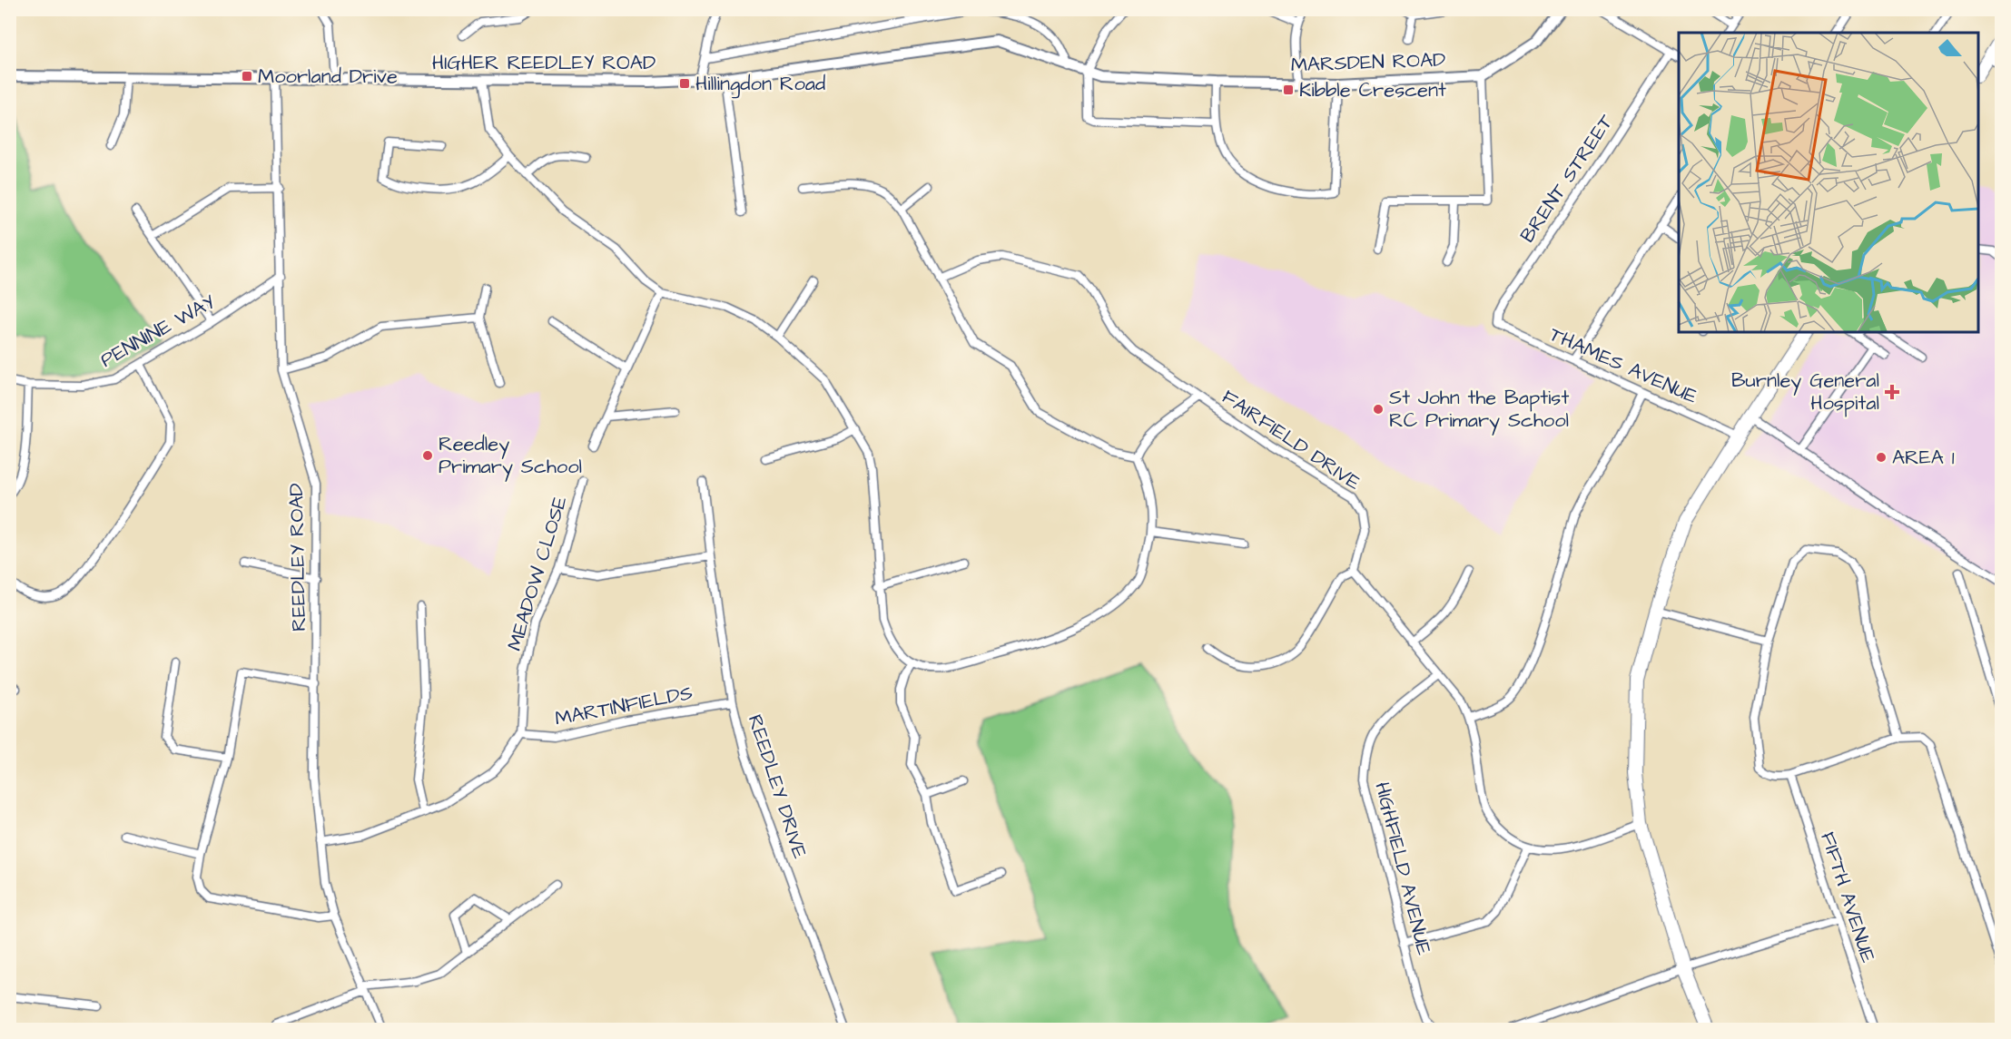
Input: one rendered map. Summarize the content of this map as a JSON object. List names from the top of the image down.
{
  "streets": {
    "street": [
      "HIGHER REEDLEY ROAD",
      "MARSDEN ROAD",
      "BRENT STREET",
      "PENNINE WAY",
      "THAMES AVENUE",
      "FAIRFIELD DRIVE",
      "REEDLEY ROAD",
      "MEADOW CLOSE",
      "MARTINFIELDS",
      "REEDLEY DRIVE",
      "HIGHFIELD AVENUE",
      "FIFTH AVENUE"
    ]
  },
  "crossings": [
    ["HIGHER REEDLEY ROAD", "MARSDEN ROAD"],
    ["HIGHER REEDLEY ROAD", "REEDLEY ROAD"],
    ["BRENT STREET", "THAMES AVENUE"],
    ["PENNINE WAY", "REEDLEY ROAD"],
    ["REEDLEY ROAD", "MEADOW CLOSE"],
    ["MEADOW CLOSE", "MARTINFIELDS"],
    ["MARTINFIELDS", "REEDLEY DRIVE"]
  ],
  "places": {
    "transit": ["Moorland Drive", "Hillingdon Road", "Kibble Crescent"],
    "health": ["Burnley General Hospital"],
    "other": ["St John the Baptist RC Primary School", "Reedley Primary School", "AREA 1"]
  }
}
